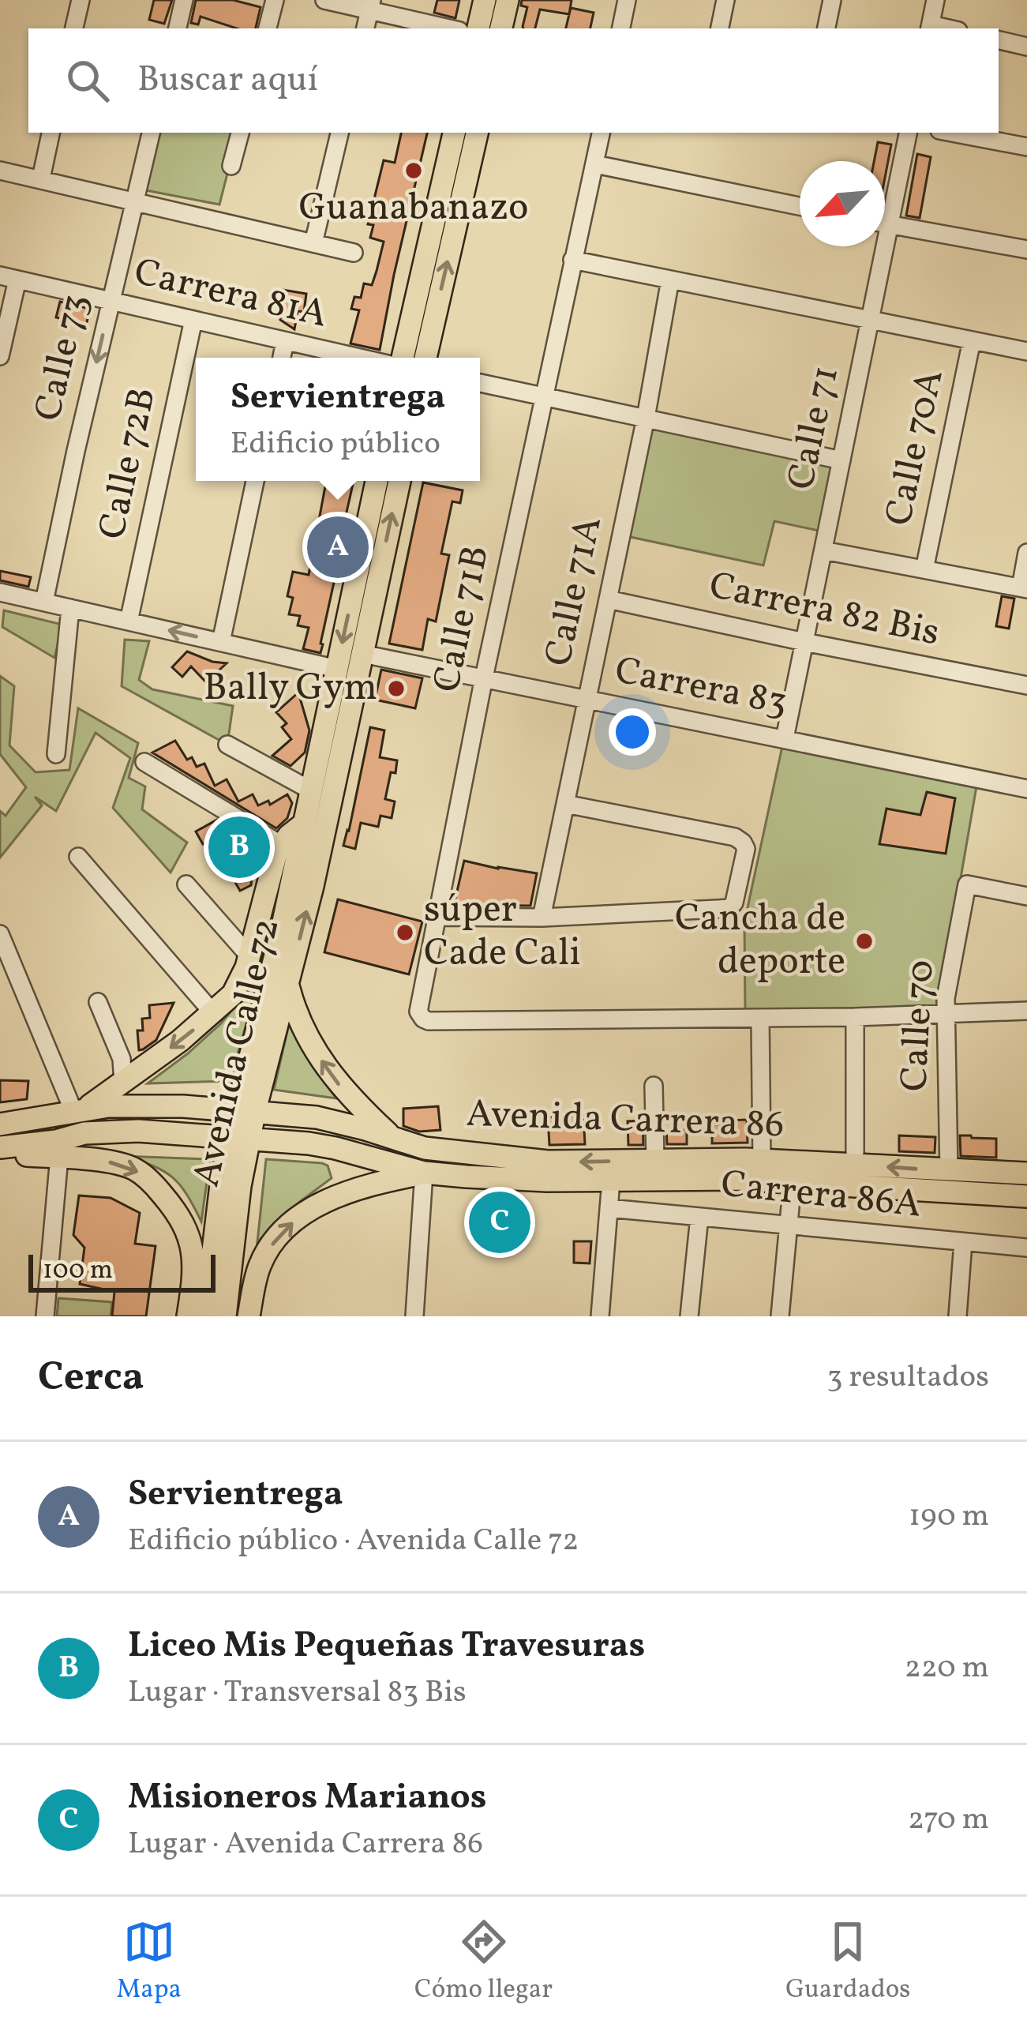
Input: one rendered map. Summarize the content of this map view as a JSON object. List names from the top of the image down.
{
  "streets": {
    "main road": ["Avenida Calle 72", "Avenida Carrera 86"],
    "street": [
      "Carrera 81A",
      "Calle 73",
      "Calle 71",
      "Calle 70A",
      "Calle 72B",
      "Calle 71A",
      "Carrera 82 Bis",
      "Calle 71B",
      "Carrera 83",
      "Calle 70",
      "Carrera 86A"
    ]
  },
  "crossings": [
    ["Carrera 81A", "Calle 73"],
    ["Carrera 81A", "Calle 72B"],
    ["Calle 71", "Carrera 82 Bis"],
    ["Calle 71", "Carrera 83"],
    ["Calle 71A", "Carrera 82 Bis"],
    ["Calle 71A", "Carrera 83"],
    ["Calle 71B", "Carrera 83"],
    ["Carrera 83", "Avenida Calle 72"],
    ["Calle 70", "Avenida Carrera 86"],
    ["Avenida Calle 72", "Avenida Carrera 86"]
  ],
  "one_way": ["Calle 73"],
  "places": [
    "Guanabanazo",
    "Bally Gym",
    "súper Cade Cali",
    "Cancha de deporte"
  ],
  "scale_bar": "100 m",
  "north": "bottom left",
  "page": {
    "search": "Buscar aquí",
    "popup": ["Servientrega", "Edificio público"],
    "pins": ["A", "B", "C"],
    "scale": "100 m",
    "heading": ["Cerca", "3 resultados"],
    "list": [
      {
        "mark": "A",
        "name": "Servientrega",
        "note": "Edificio público · Avenida Calle 72",
        "value": "190 m"
      },
      {
        "mark": "B",
        "name": "Liceo Mis Pequeñas Travesuras",
        "note": "Lugar · Transversal 83 Bis",
        "value": "220 m"
      },
      {
        "mark": "C",
        "name": "Misioneros Marianos",
        "note": "Lugar · Avenida Carrera 86",
        "value": "270 m"
      }
    ],
    "nav": ["Mapa", "Cómo llegar", "Guardados"]
  }
}
